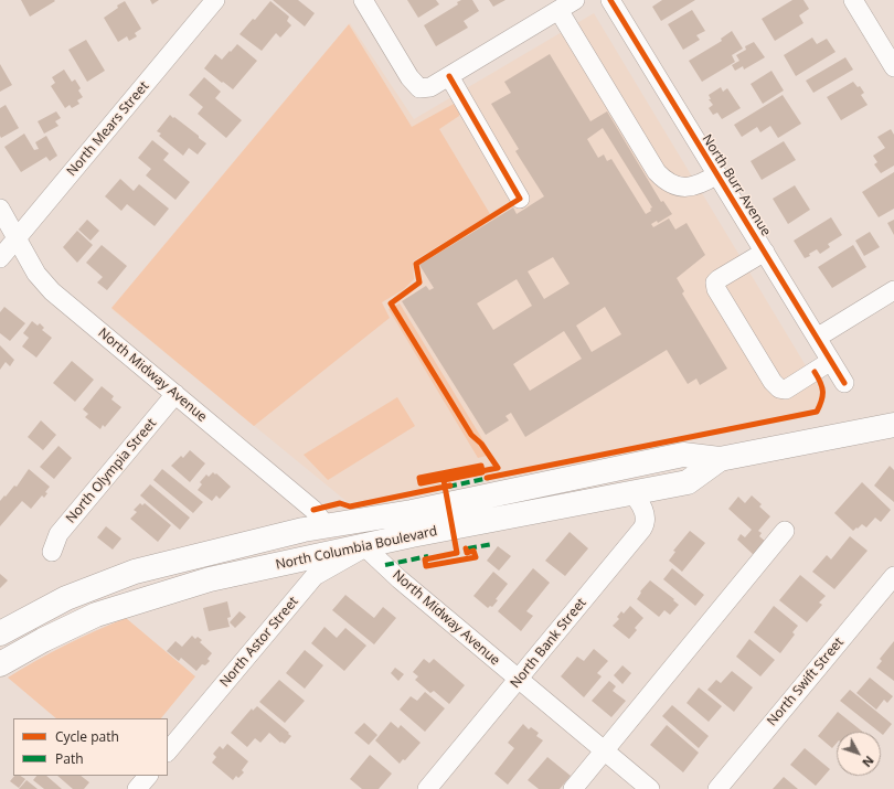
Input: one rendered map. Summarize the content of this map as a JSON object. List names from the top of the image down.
{
  "streets": {
    "main road": ["North Columbia Boulevard"],
    "street": [
      "North Mears Street",
      "North Burr Avenue",
      "North Midway Avenue",
      "North Olympia Street",
      "North Astor Street",
      "North Bank Street",
      "North Swift Street"
    ]
  },
  "crossings": [
    ["North Mears Street", "North Midway Avenue"],
    ["North Midway Avenue", "North Olympia Street"],
    ["North Midway Avenue", "North Columbia Boulevard"],
    ["North Midway Avenue", "North Astor Street"],
    ["North Midway Avenue", "North Bank Street"],
    ["North Columbia Boulevard", "North Astor Street"],
    ["North Columbia Boulevard", "North Bank Street"]
  ],
  "legend": ["Cycle path", "Path"],
  "north": "bottom right"
}
